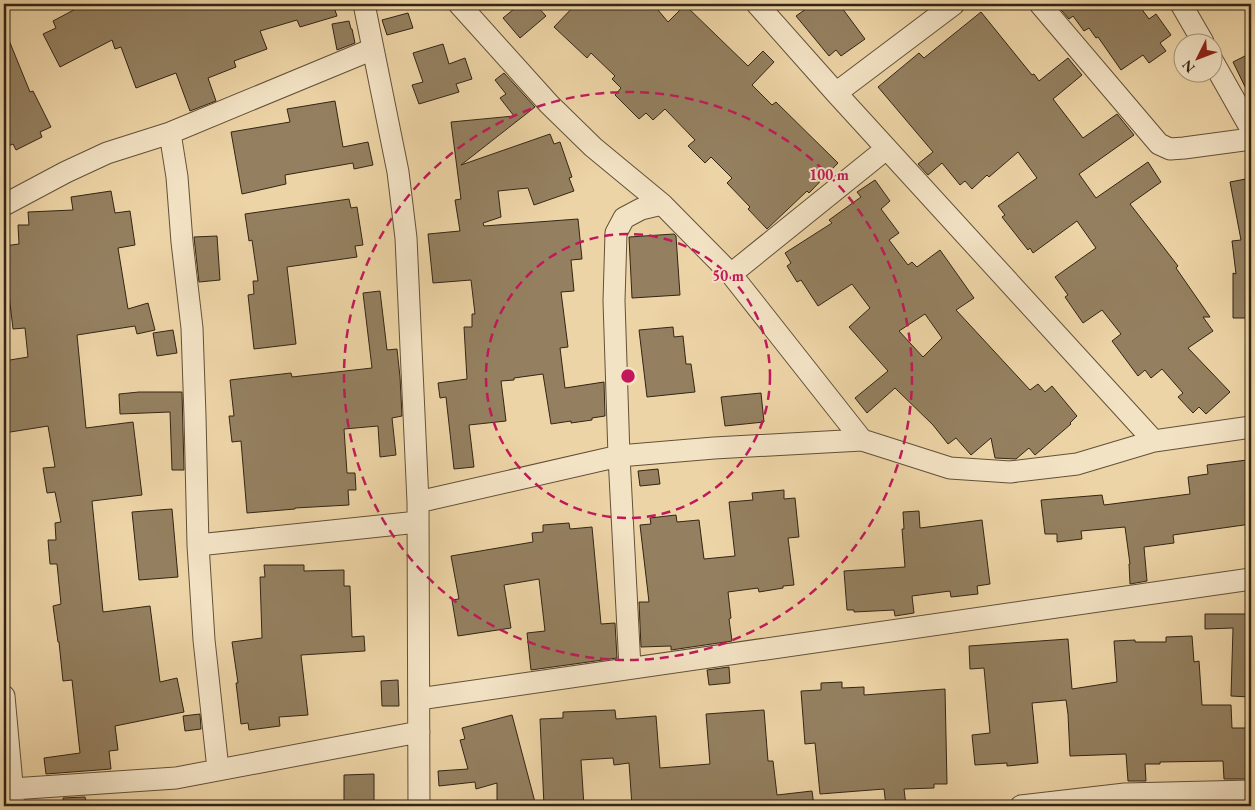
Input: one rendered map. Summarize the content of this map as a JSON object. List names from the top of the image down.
{
  "north": "bottom left",
  "rings": ["100 m", "50 m"]
}
